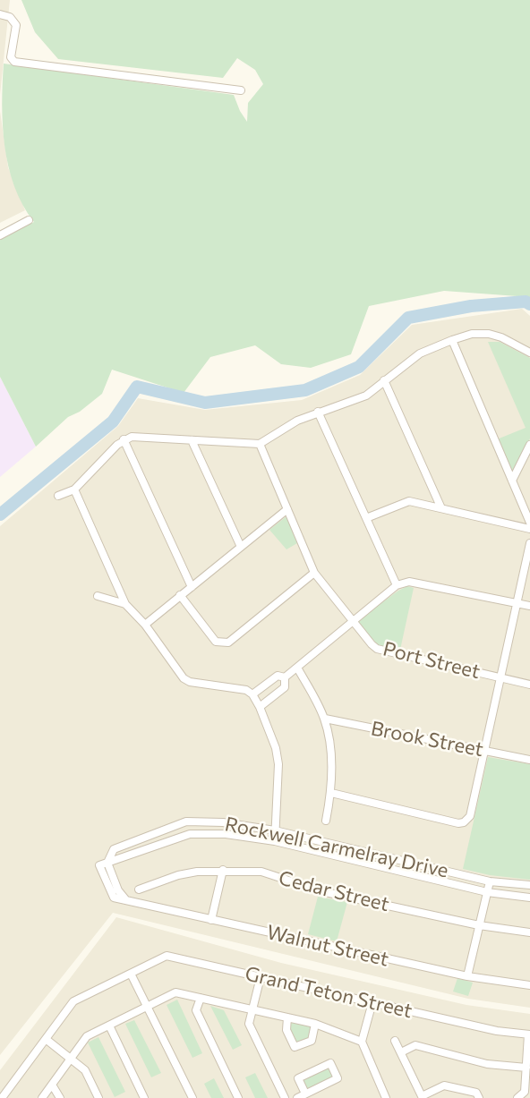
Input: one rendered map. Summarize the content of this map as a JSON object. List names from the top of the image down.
{
  "streets": {
    "street": [
      "Port Street",
      "Brook Street",
      "Rockwell Carmelray Drive",
      "Cedar Street",
      "Walnut Street",
      "Grand Teton Street"
    ]
  }
}
